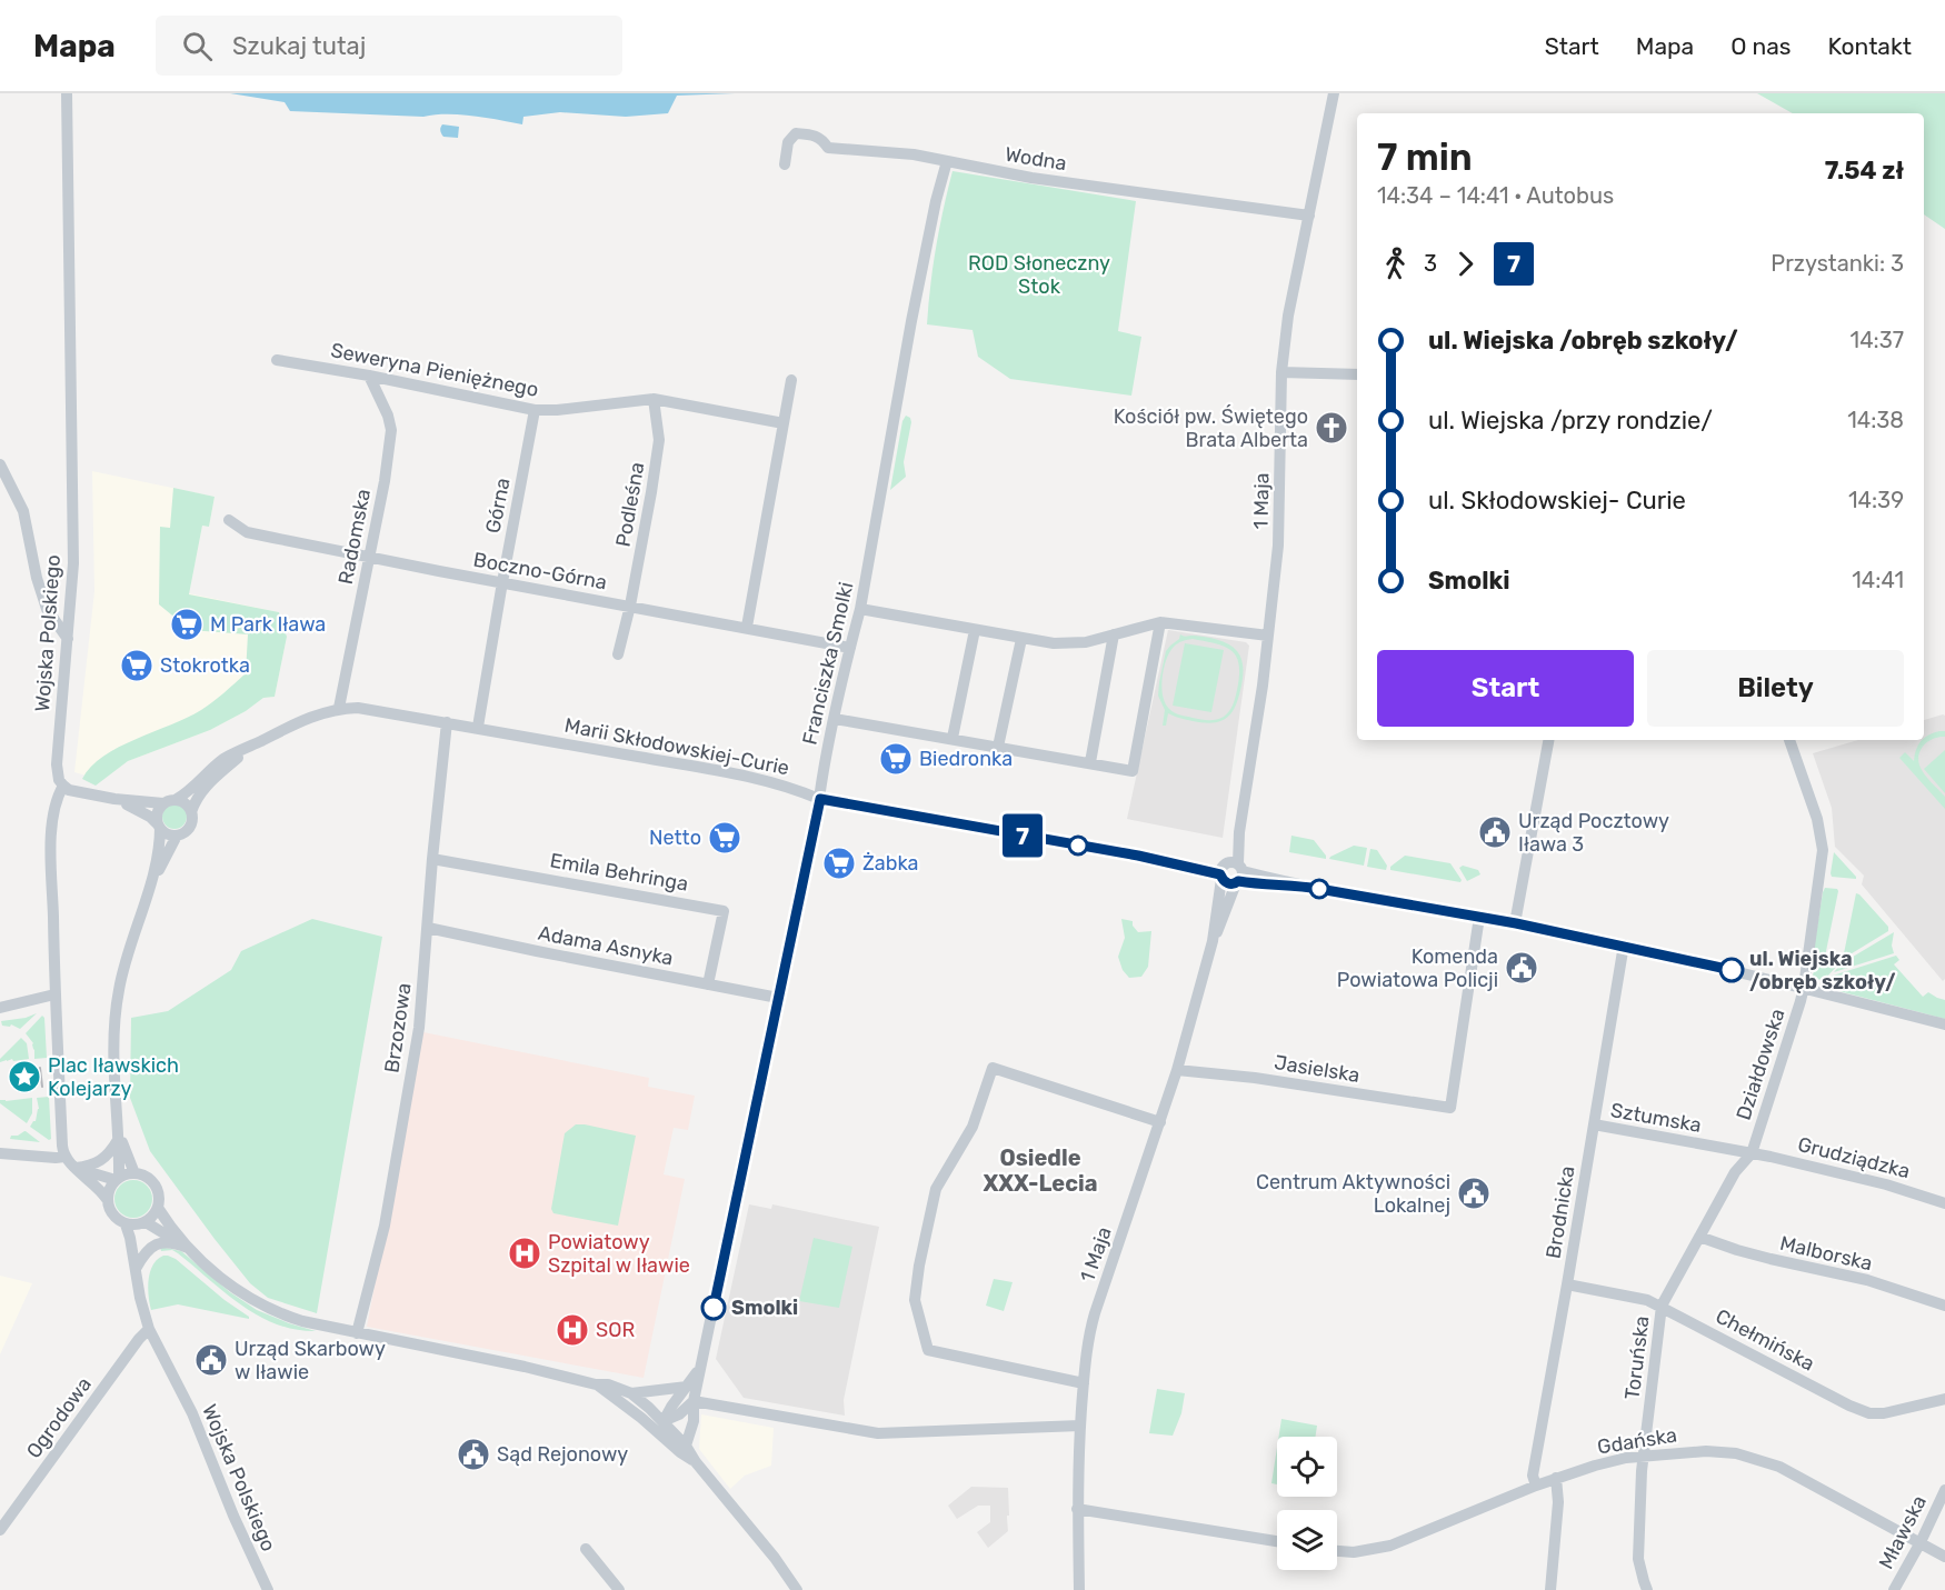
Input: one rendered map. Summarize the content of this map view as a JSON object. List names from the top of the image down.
{
  "streets": {
    "street": [
      "Wodna",
      "Seweryna Pieniężnego",
      "1 Maja",
      "Podleśna",
      "Górna",
      "Radomska",
      "Boczno-Górna",
      "Wojska Polskiego",
      "Franciszka Smolki",
      "Marii Skłodowskiej-Curie",
      "Emila Behringa",
      "Adama Asnyka",
      "Brzozowa",
      "Działdowska",
      "Jasielska",
      "Sztumska",
      "Grudziądzka",
      "Brodnicka",
      "Malborska",
      "Chełmińska",
      "Toruńska",
      "Ogrodowa",
      "Gdańska",
      "Mławska"
    ]
  },
  "crossings": [
    ["Wodna", "1 Maja"],
    ["Wodna", "Franciszka Smolki"],
    ["Seweryna Pieniężnego", "Podleśna"],
    ["Seweryna Pieniężnego", "Górna"],
    ["Seweryna Pieniężnego", "Radomska"],
    ["1 Maja", "Marii Skłodowskiej-Curie"],
    ["1 Maja", "Jasielska"],
    ["Podleśna", "Boczno-Górna"],
    ["Górna", "Boczno-Górna"],
    ["Górna", "Marii Skłodowskiej-Curie"],
    ["Radomska", "Boczno-Górna"],
    ["Radomska", "Marii Skłodowskiej-Curie"],
    ["Boczno-Górna", "Franciszka Smolki"],
    ["Wojska Polskiego", "Ogrodowa"],
    ["Franciszka Smolki", "Marii Skłodowskiej-Curie"],
    ["Franciszka Smolki", "Adama Asnyka"],
    ["Marii Skłodowskiej-Curie", "Brzozowa"],
    ["Marii Skłodowskiej-Curie", "Działdowska"],
    ["Marii Skłodowskiej-Curie", "Jasielska"],
    ["Marii Skłodowskiej-Curie", "Brodnicka"],
    ["Emila Behringa", "Adama Asnyka"],
    ["Emila Behringa", "Brzozowa"],
    ["Adama Asnyka", "Brzozowa"],
    ["Działdowska", "Sztumska"],
    ["Działdowska", "Grudziądzka"],
    ["Działdowska", "Toruńska"],
    ["Sztumska", "Grudziądzka"],
    ["Sztumska", "Brodnicka"],
    ["Sztumska", "Toruńska"],
    ["Grudziądzka", "Toruńska"],
    ["Brodnicka", "Chełmińska"],
    ["Brodnicka", "Gdańska"],
    ["Malborska", "Toruńska"],
    ["Chełmińska", "Toruńska"],
    ["Toruńska", "Gdańska"],
    ["Gdańska", "Mławska"]
  ],
  "districts": ["Osiedle XXX-Lecia"],
  "parks": ["ROD Słoneczny Stok"],
  "places": {
    "church": ["Kościół pw. Świętego Brata Alberta"],
    "supermarket": [
      "M Park Iława",
      "Stokrotka",
      "Biedronka",
      "Netto",
      "Żabka"
    ],
    "public building": [
      "Urząd Pocztowy Iława 3",
      "Komenda Powiatowa Policji",
      "Centrum Aktywności Lokalnej",
      "Urząd Skarbowy w Iławie",
      "Sąd Rejonowy"
    ],
    "other": ["ul. Wiejska /obręb szkoły/", "Smolki"],
    "place": ["Plac Iławskich Kolejarzy"],
    "hospital": ["Powiatowy Szpital w Iławie", "SOR"]
  },
  "lines": ["bus line 7"],
  "page": {
    "header": "Mapa",
    "search": "Szukaj tutaj",
    "nav": [
      "Start",
      "Mapa",
      "O nas",
      "Kontakt"
    ],
    "on_map": "7",
    "heading": ["7 min", "14:34 – 14:41 · Autobus", "7.54 zł"],
    "legs": ["3", "7", "Przystanki: 3"],
    "list": [
      {
        "name": "ul. Wiejska /obręb szkoły/",
        "value": "14:37"
      },
      {
        "name": "ul. Wiejska /przy rondzie/",
        "value": "14:38"
      },
      {
        "name": "ul. Skłodowskiej- Curie",
        "value": "14:39"
      },
      {
        "name": "Smolki",
        "value": "14:41"
      }
    ],
    "buttons": ["Start", "Bilety"]
  }
}
